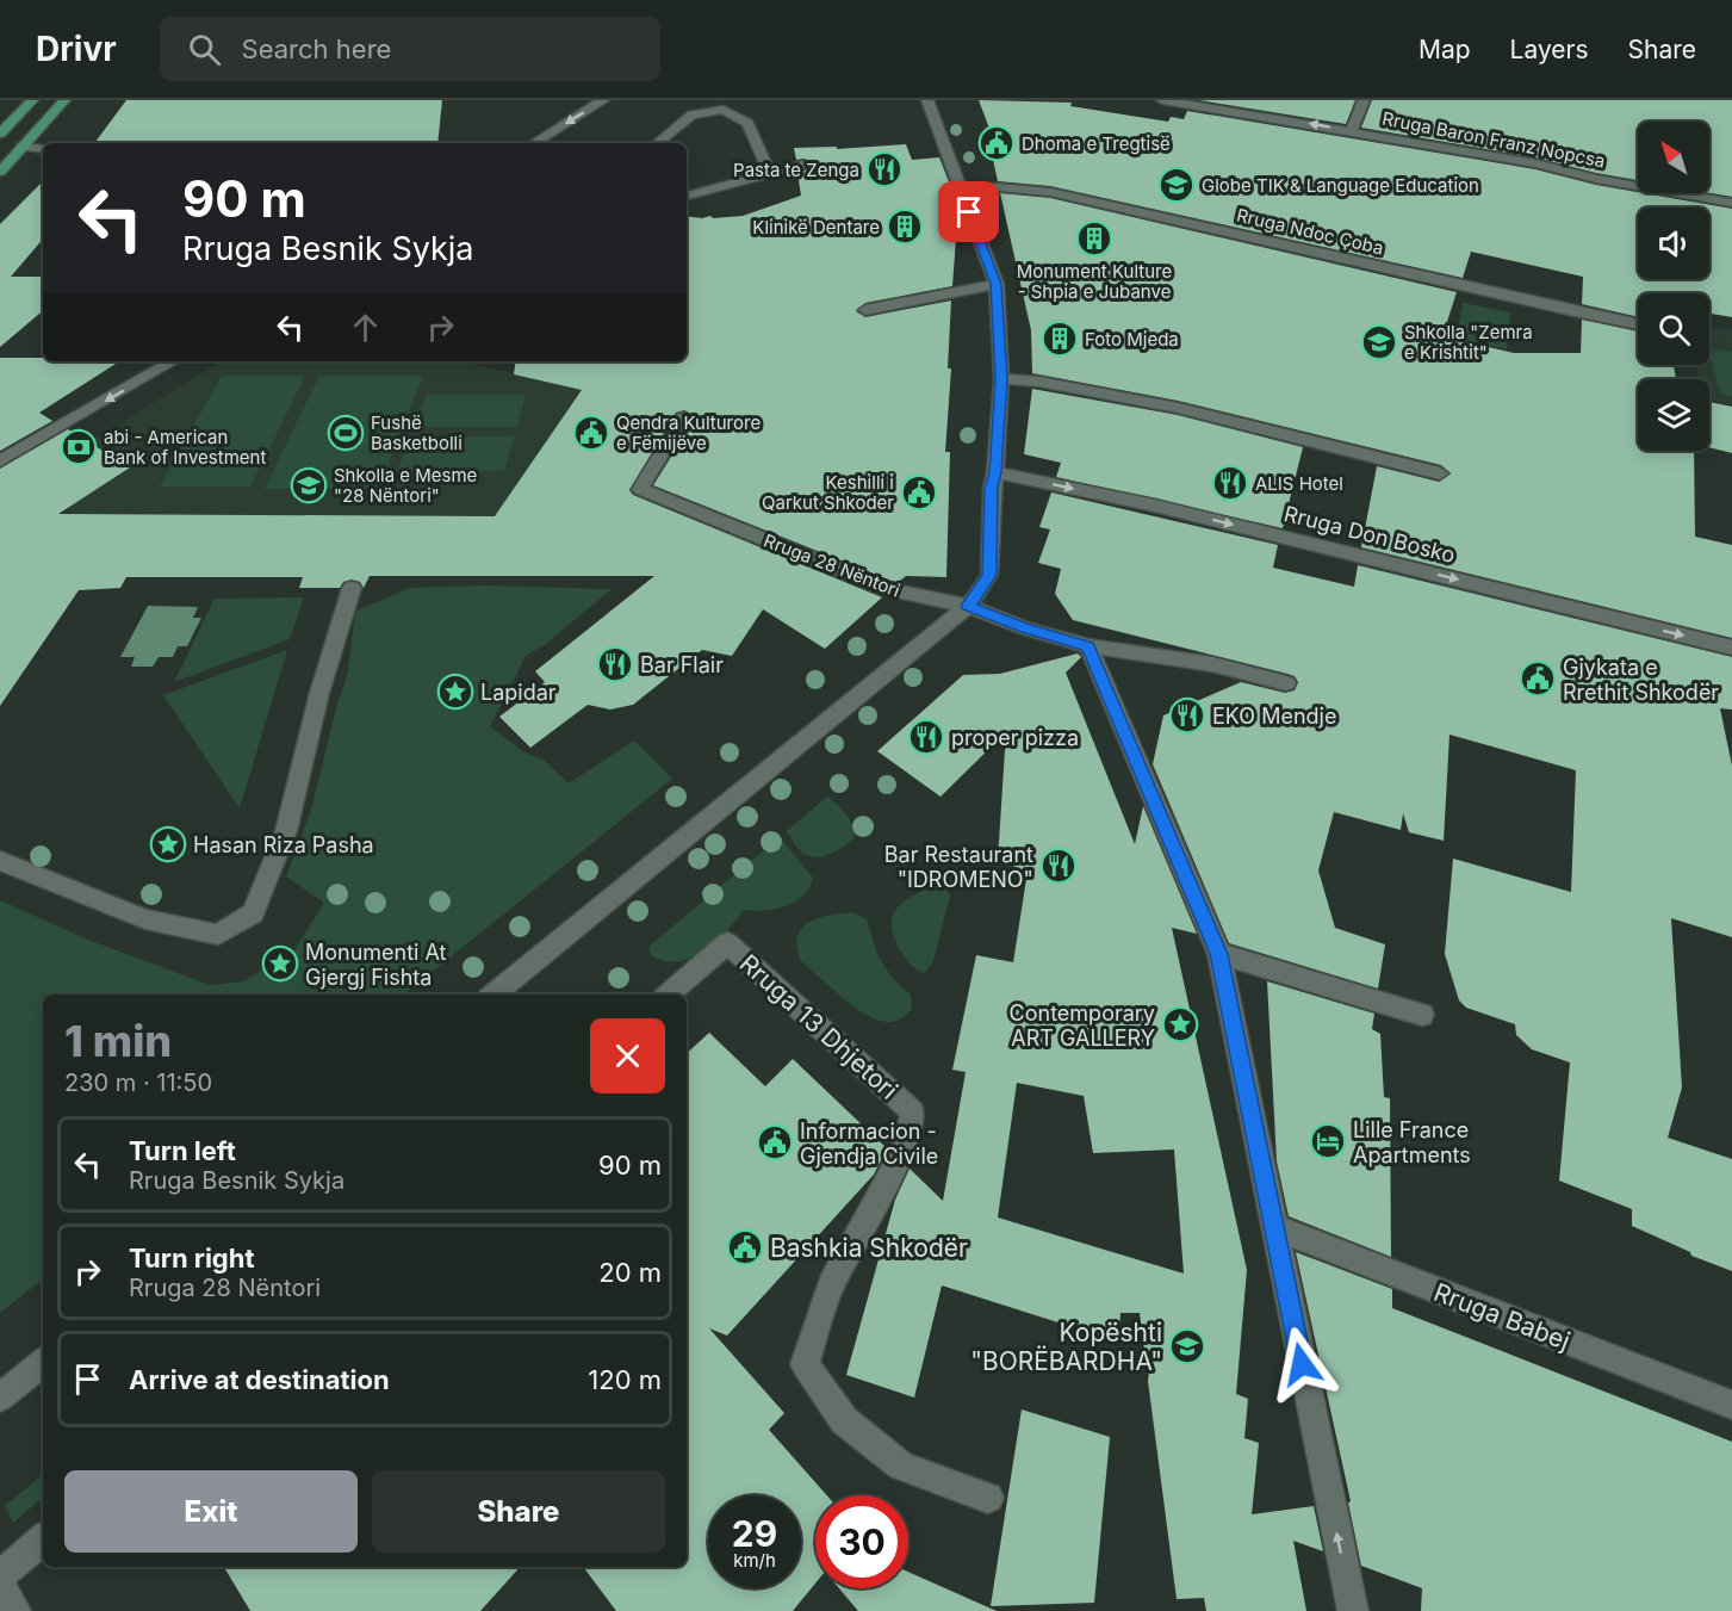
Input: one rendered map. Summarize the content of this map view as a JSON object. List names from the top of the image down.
{
  "streets": {
    "street": [
      "Rruga Baron Franz Nopcsa",
      "Rruga Ndoc Çoba",
      "Rruga Don Bosko",
      "Rruga 28 Nëntori",
      "Rruga 13 Dhjetori",
      "Rruga Babej"
    ]
  },
  "places": {
    "public building": [
      "Dhoma e Tregtisë",
      "Qendra Kulturore e Fëmijëve",
      "Keshilli i Qarkut Shkoder",
      "Gjykata e Rrethit Shkodër",
      "Informacion - Gjendja Civile",
      "Bashkia Shkodër"
    ],
    "restaurant": [
      "Pasta te Zenga",
      "ALIS Hotel",
      "Bar Flair",
      "EKO Mendje",
      "proper pizza",
      "Bar Restaurant \"IDROMENO\""
    ],
    "school or university": [
      "Globe TIK & Language Education",
      "Shkolla \"Zemra e Krishtit\"",
      "Shkolla e Mesme \"28 Nëntori\"",
      "Kopështi \"BORËBARDHA\""
    ],
    "building": ["Klinikë Dentare", "Monument Kulture - Shpia e Jubanve", "Foto Mjeda"],
    "sports": ["Fushë Basketbolli"],
    "bank": ["abi - American Bank of Investment"],
    "place": [
      "Lapidar",
      "Hasan Riza Pasha",
      "Monumenti At Gjergj Fishta",
      "Contemporary ART GALLERY"
    ],
    "hotel": ["Lille France Apartments"]
  },
  "north": "top left",
  "page": {
    "header": "Drivr",
    "search": "Search here",
    "nav": ["Map", "Layers", "Share"],
    "turn": ["90 m", "Rruga Besnik Sykja"],
    "heading": ["1 min", "230 m · 11:50"],
    "list": [
      {
        "name": "Turn left",
        "note": "Rruga Besnik Sykja",
        "value": "90 m"
      },
      {
        "name": "Turn right",
        "note": "Rruga 28 Nëntori",
        "value": "20 m"
      },
      {
        "name": "Arrive at destination",
        "value": "120 m"
      }
    ],
    "buttons": ["Exit", "Share"],
    "speed": "29 km/h",
    "limit": "30"
  }
}
